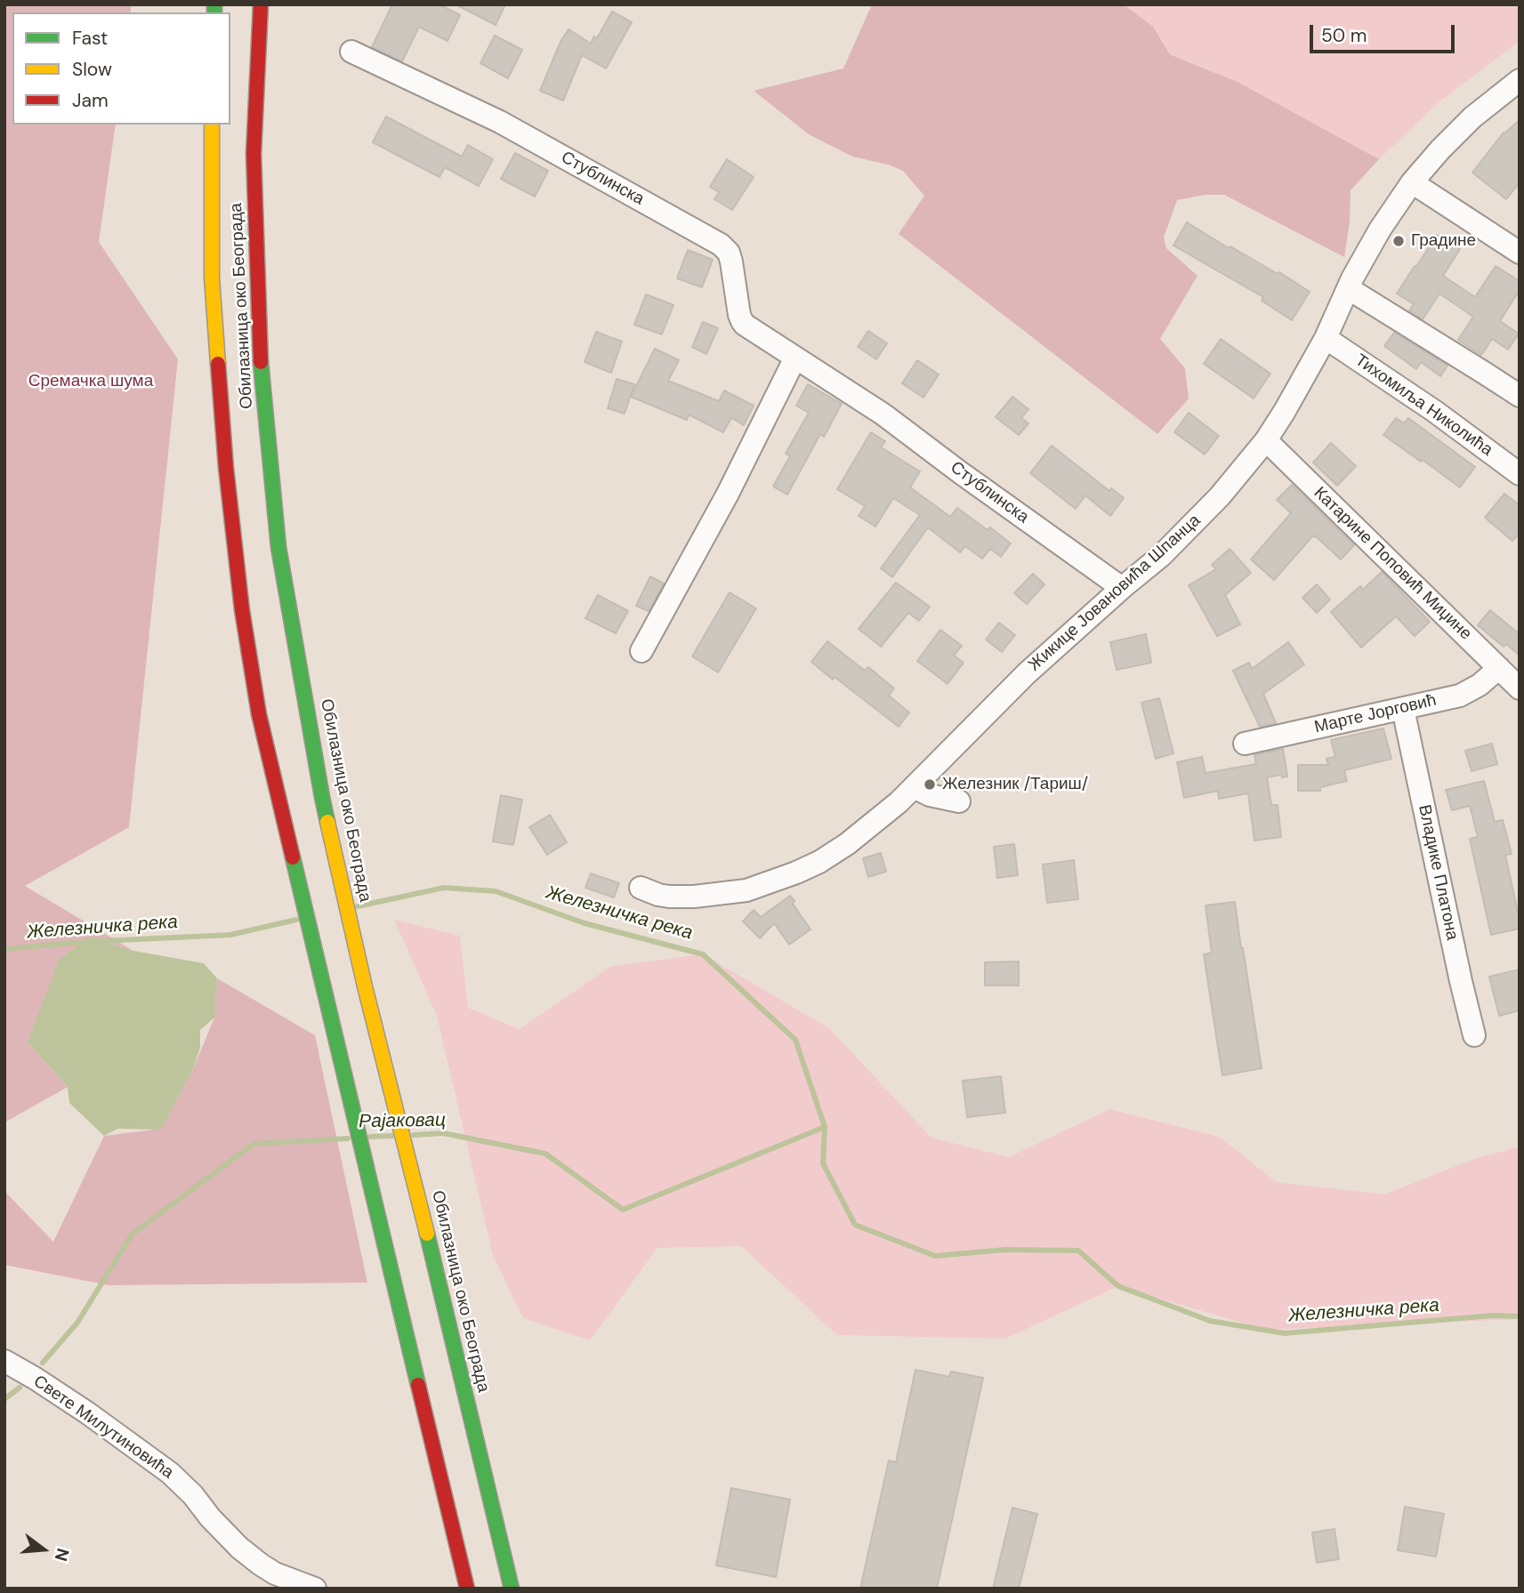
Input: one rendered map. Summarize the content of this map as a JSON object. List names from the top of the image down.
{
  "streets": {
    "highway": ["Обилазница око Београда"],
    "street": [
      "Стублинска",
      "Тихомиља Николића",
      "Катарине Поповић Миџине",
      "Жикице Јовановића Шпанца",
      "Марте Јорговић",
      "Владике Платона",
      "Свете Милутиновића"
    ]
  },
  "crossings": [
    ["Стублинска", "Жикице Јовановића Шпанца"],
    ["Тихомиља Николића", "Жикице Јовановића Шпанца"],
    ["Катарине Поповић Миџине", "Жикице Јовановића Шпанца"],
    ["Катарине Поповић Миџине", "Марте Јорговић"],
    ["Марте Јорговић", "Владике Платона"]
  ],
  "water": ["Железничка река", "Рајаковац"],
  "parks": ["Сремачка шума"],
  "places": ["Градине", "Железник /Тариш/"],
  "legend": ["Fast", "Slow", "Jam"],
  "scale_bar": "50 m",
  "north": "right"
}
